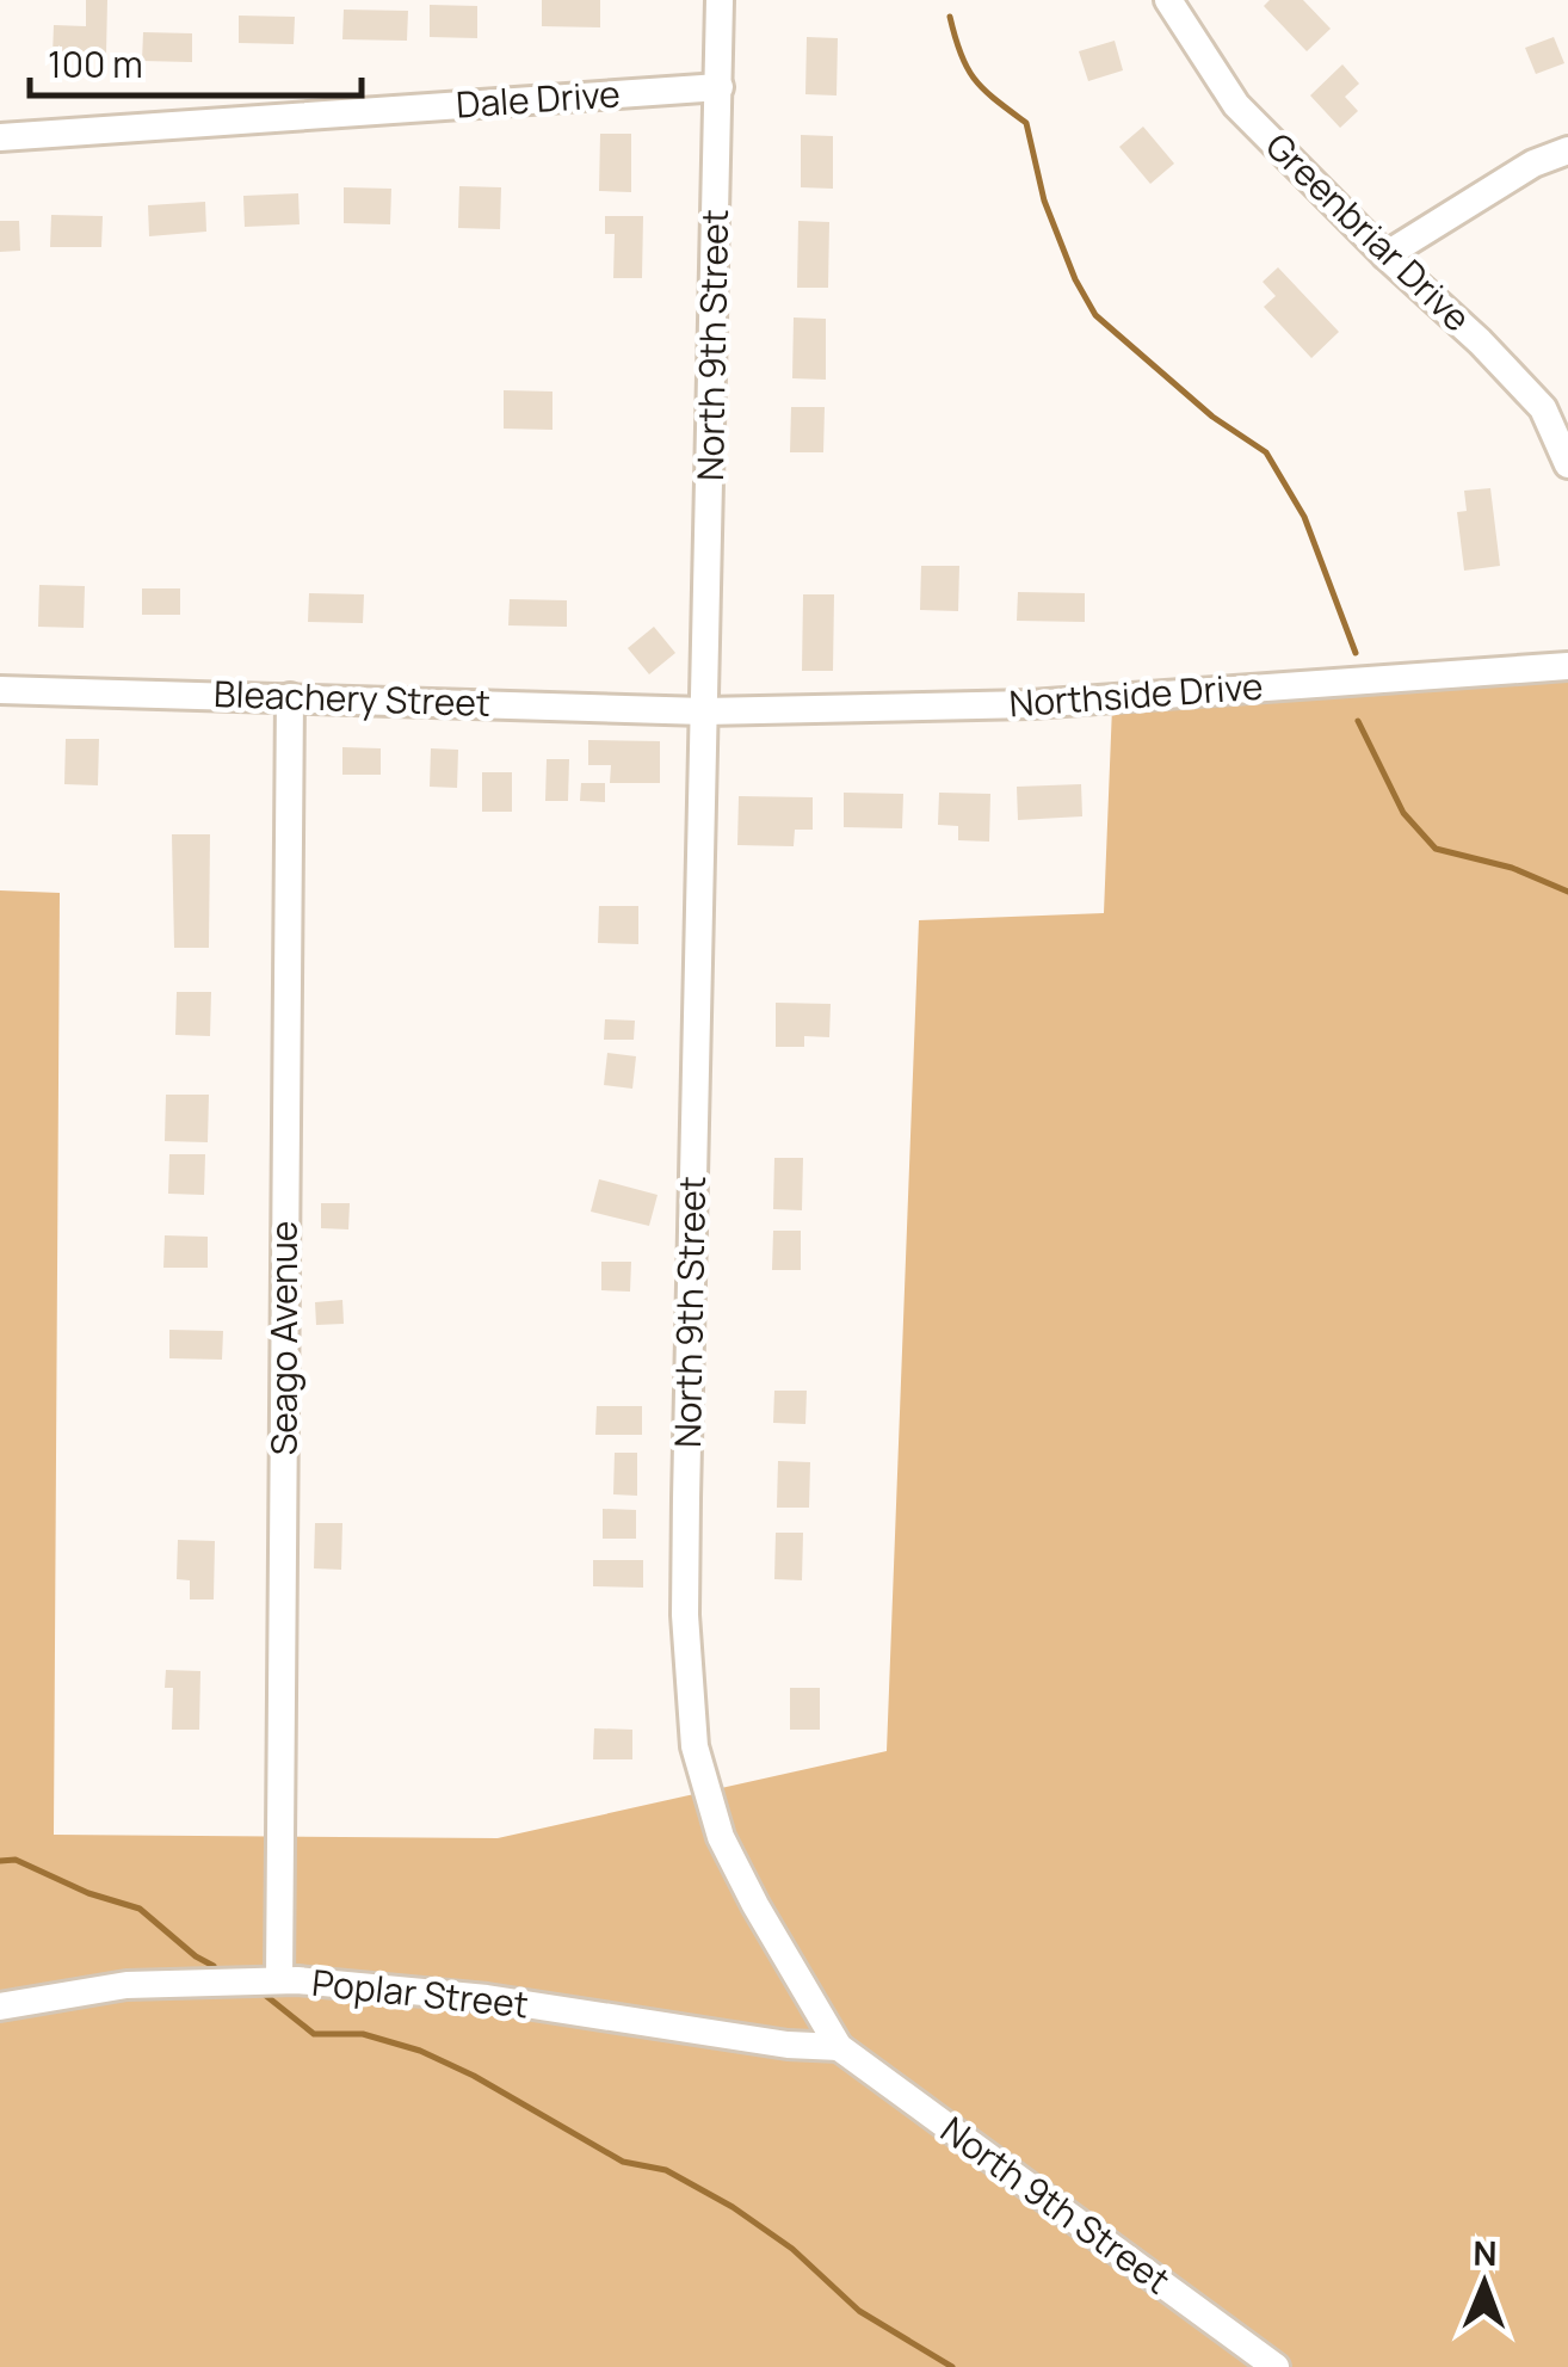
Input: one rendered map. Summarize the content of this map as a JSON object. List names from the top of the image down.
{
  "streets": {
    "street": [
      "Dale Drive",
      "Greenbriar Drive",
      "North 9th Street",
      "Northside Drive",
      "Bleachery Street",
      "Seago Avenue",
      "Poplar Street"
    ]
  },
  "crossings": [
    ["Dale Drive", "North 9th Street"],
    ["North 9th Street", "Northside Drive"],
    ["North 9th Street", "Bleachery Street"],
    ["North 9th Street", "Poplar Street"],
    ["Northside Drive", "Bleachery Street"],
    ["Bleachery Street", "Seago Avenue"],
    ["Seago Avenue", "Poplar Street"]
  ],
  "scale_bar": "100 m",
  "north": "top"
}
